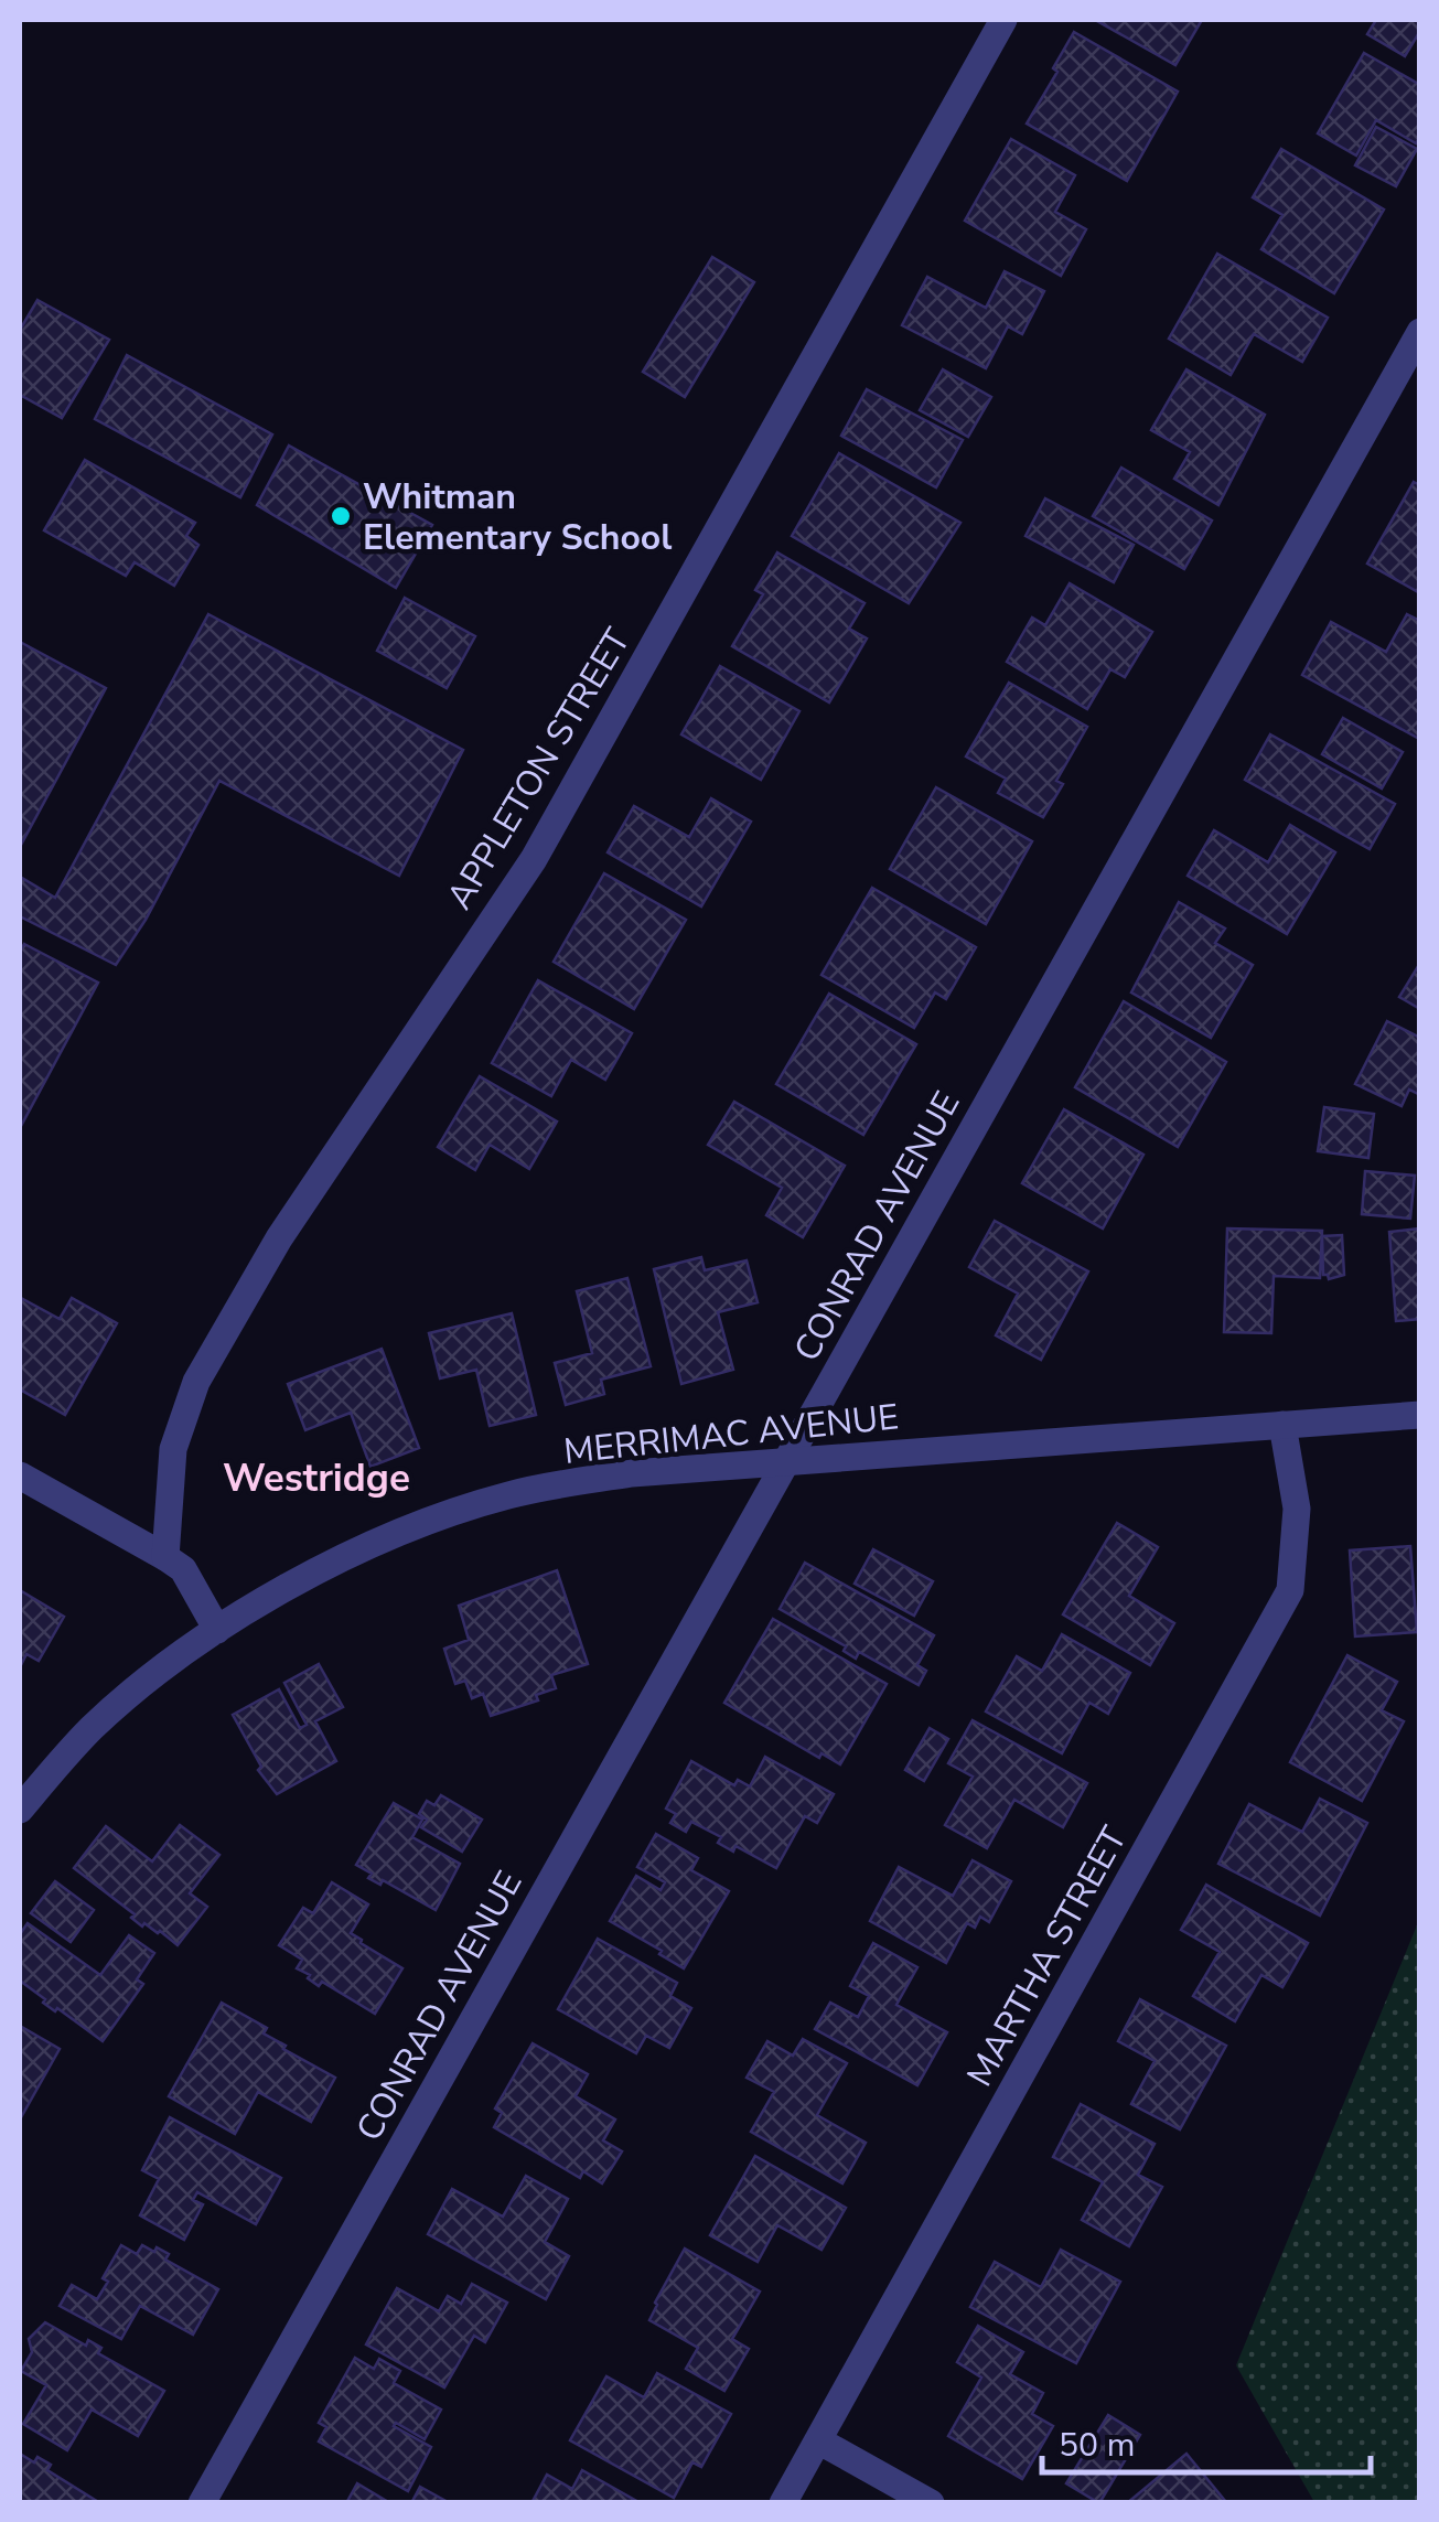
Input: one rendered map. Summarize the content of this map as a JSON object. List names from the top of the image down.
{
  "streets": {
    "street": [
      "APPLETON STREET",
      "CONRAD AVENUE",
      "MERRIMAC AVENUE",
      "MARTHA STREET"
    ]
  },
  "crossings": [
    ["CONRAD AVENUE", "MERRIMAC AVENUE"],
    ["MERRIMAC AVENUE", "MARTHA STREET"]
  ],
  "districts": ["Westridge"],
  "places": ["Whitman Elementary School"],
  "scale_bar": "50 m"
}
